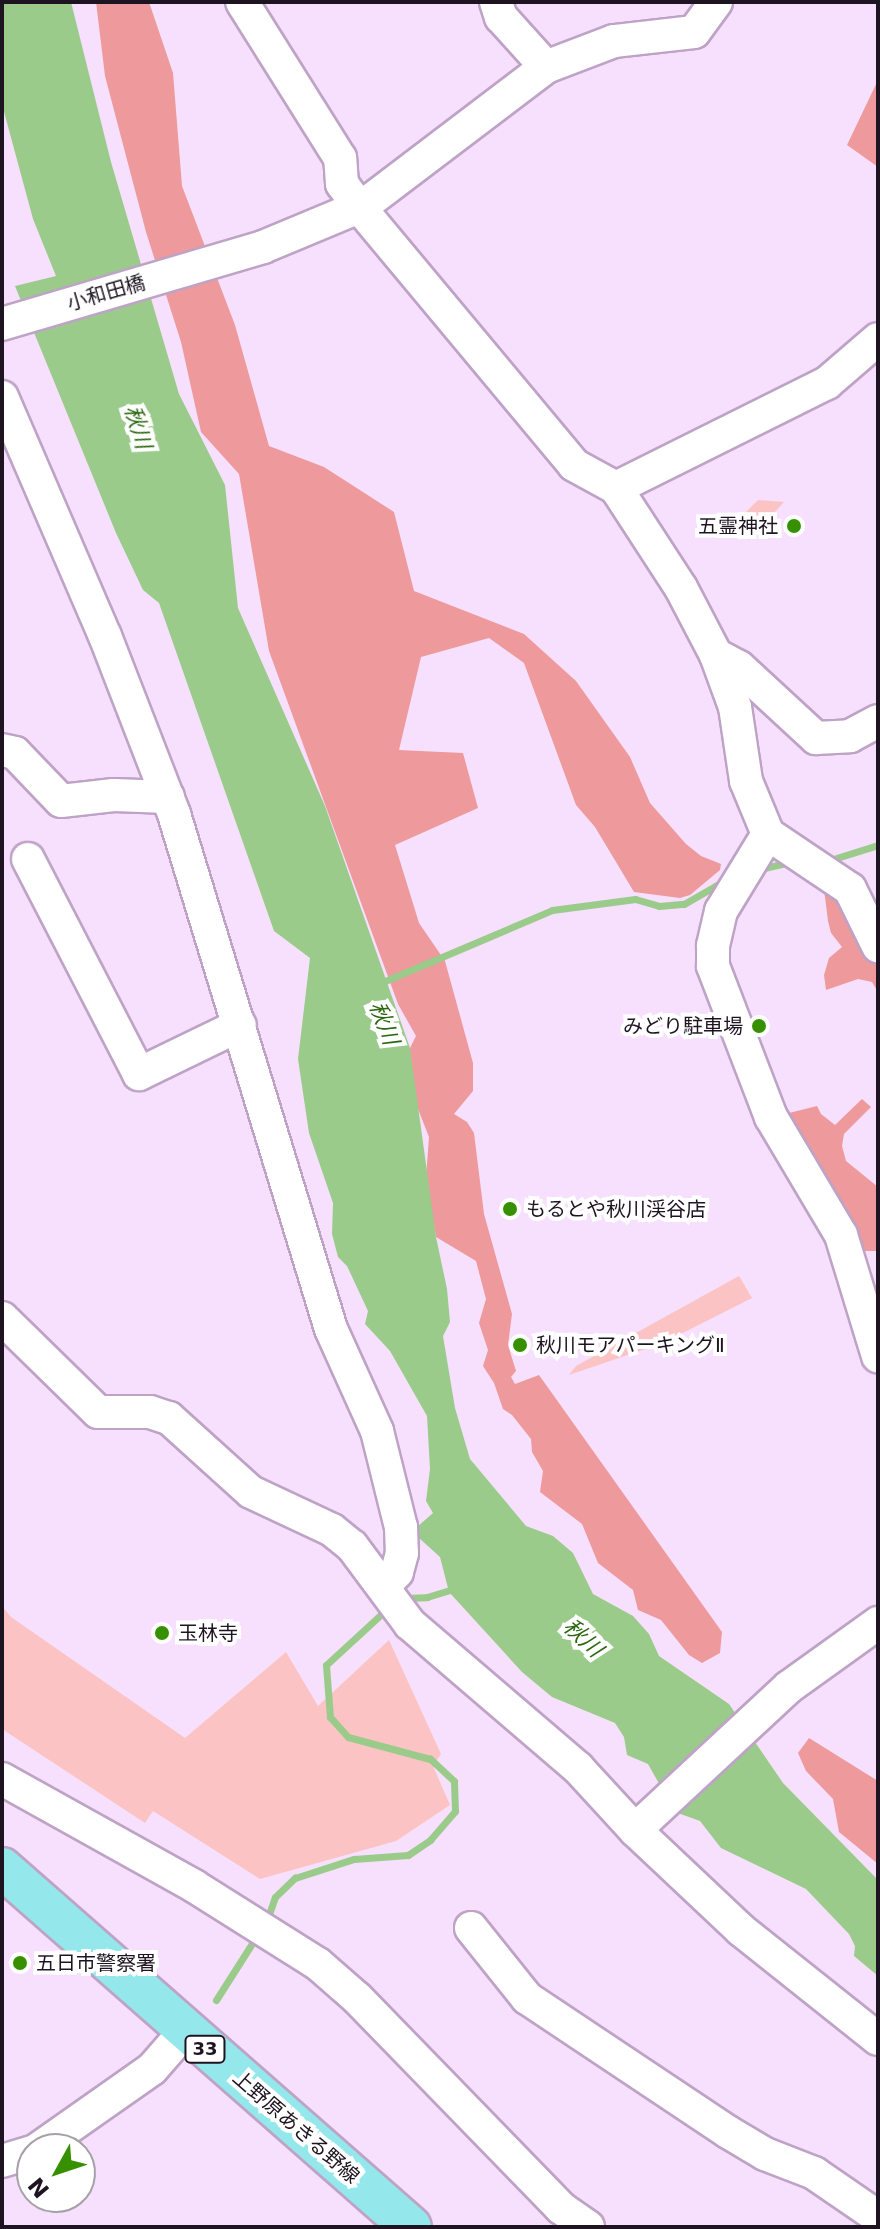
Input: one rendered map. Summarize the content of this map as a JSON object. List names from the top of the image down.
{
  "streets": {
    "main road": ["33", "上野原あきる野線"],
    "street": ["小和田橋"]
  },
  "water": ["秋川"],
  "places": [
    "五霊神社",
    "みどり駐車場",
    "もるとや秋川渓谷店",
    "秋川モアパーキングⅡ",
    "玉林寺",
    "五日市警察署"
  ],
  "north": "bottom left"
}
